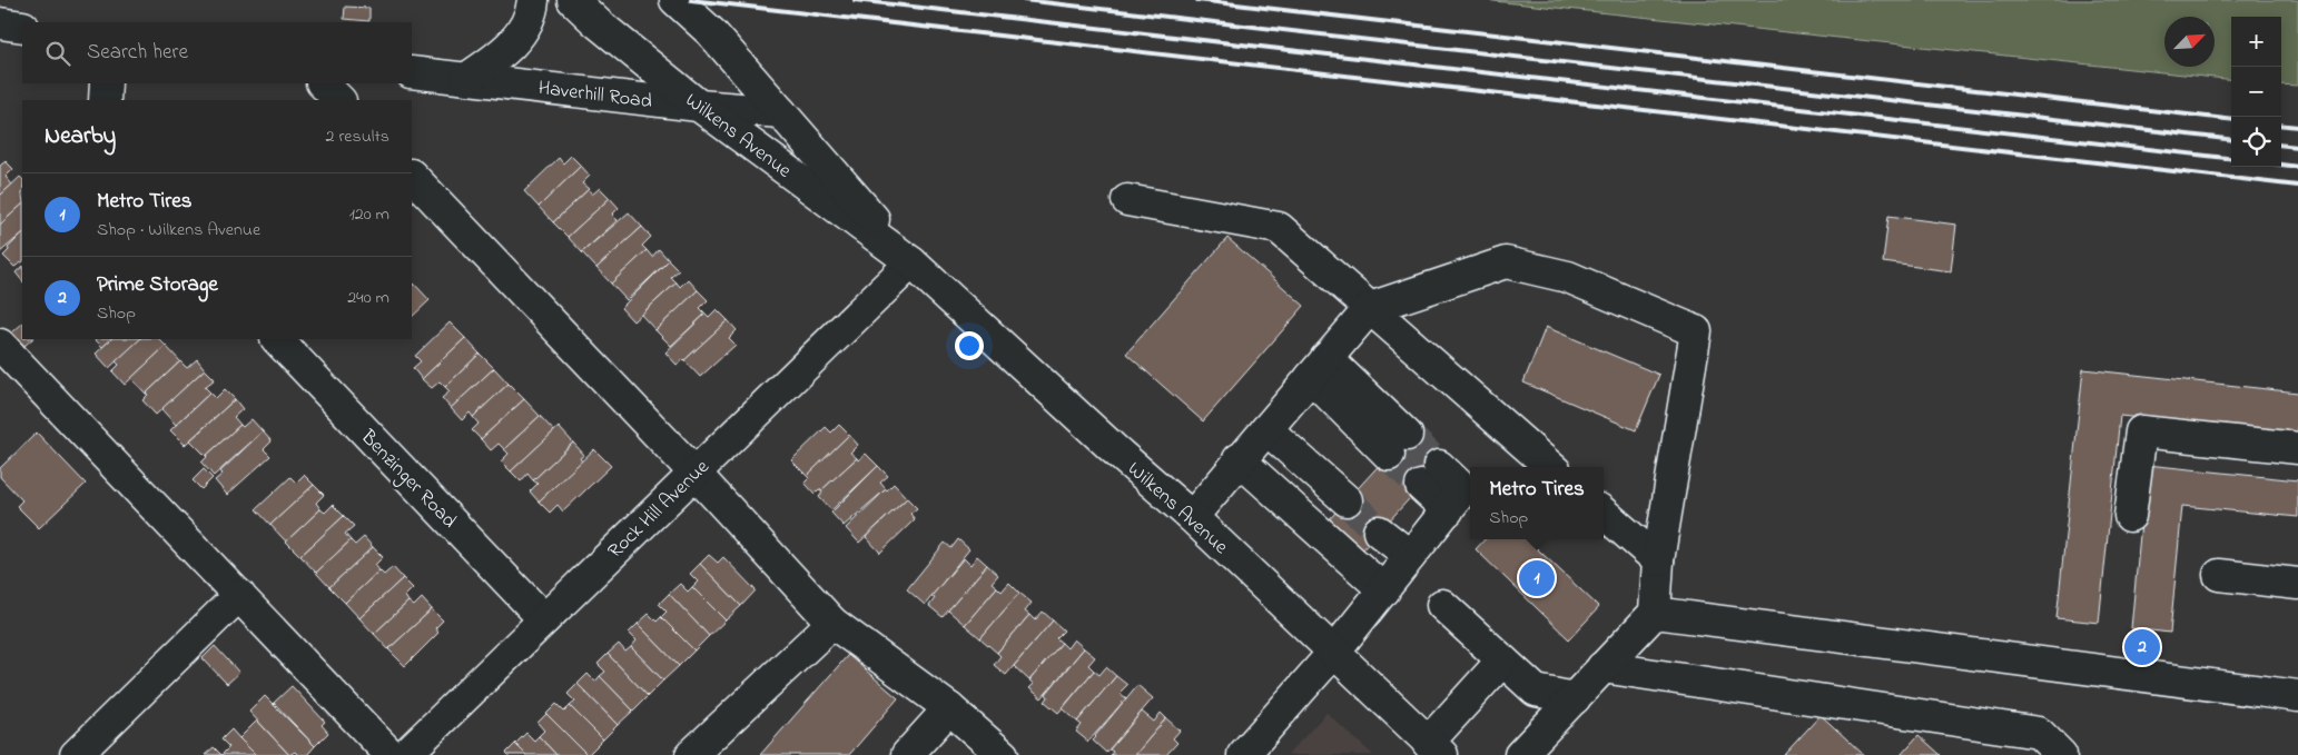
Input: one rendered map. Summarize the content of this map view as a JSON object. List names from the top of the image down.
{
  "streets": {
    "street": [
      "Haverhill Road",
      "Wilkens Avenue",
      "Benzinger Road",
      "Rock Hill Avenue"
    ]
  },
  "crossings": [
    ["Haverhill Road", "Wilkens Avenue"],
    ["Wilkens Avenue", "Rock Hill Avenue"],
    ["Benzinger Road", "Rock Hill Avenue"]
  ],
  "north": "top right",
  "page": {
    "map_buttons": ["+", "−"],
    "search": "Search here",
    "heading": ["Nearby", "2 results"],
    "list": [
      {
        "mark": "1",
        "name": "Metro Tires",
        "note": "Shop · Wilkens Avenue",
        "value": "120 m"
      },
      {
        "mark": "2",
        "name": "Prime Storage",
        "note": "Shop",
        "value": "240 m"
      }
    ],
    "popup": ["Metro Tires", "Shop"],
    "pins": ["1", "2"]
  }
}
